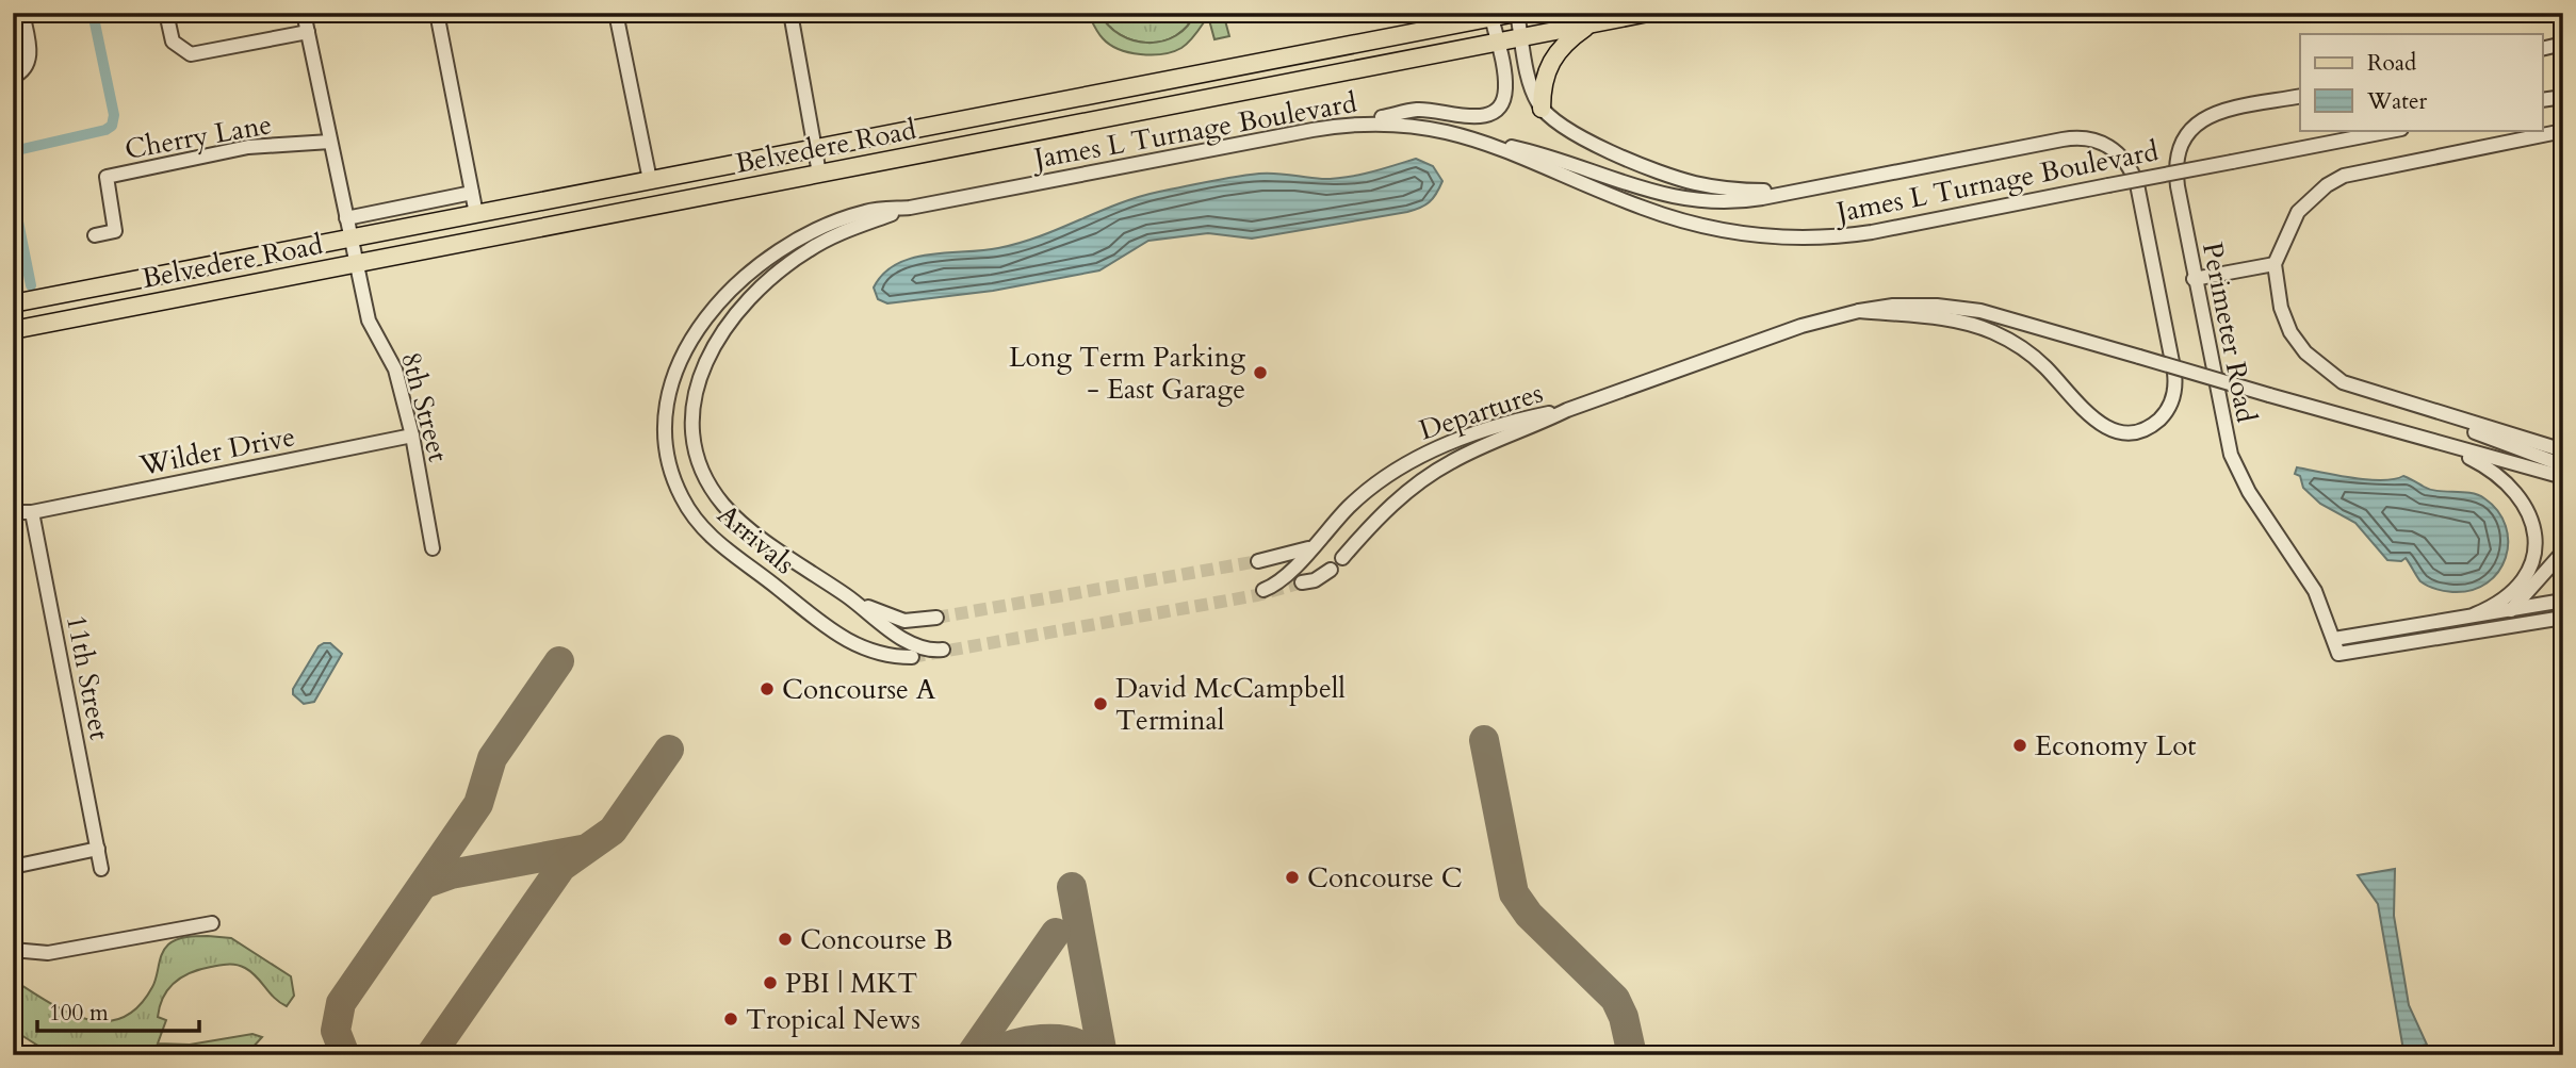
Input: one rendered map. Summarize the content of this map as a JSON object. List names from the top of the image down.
{
  "streets": {
    "main road": ["Belvedere Road"],
    "street": [
      "James L Turnage Boulevard",
      "Cherry Lane",
      "Perimeter Road",
      "8th Street",
      "Departures",
      "Wilder Drive",
      "Arrivals",
      "11th Street"
    ]
  },
  "crossings": [
    ["James L Turnage Boulevard", "Arrivals"],
    ["Cherry Lane", "8th Street"],
    ["Belvedere Road", "8th Street"],
    ["8th Street", "Wilder Drive"],
    ["Wilder Drive", "11th Street"]
  ],
  "places": [
    "Long Term Parking - East Garage",
    "Concourse A",
    "David McCampbell Terminal",
    "Economy Lot",
    "Concourse C",
    "Concourse B",
    "PBI | MKT",
    "Tropical News"
  ],
  "legend": ["Road", "Water"],
  "scale_bar": "100 m"
}
